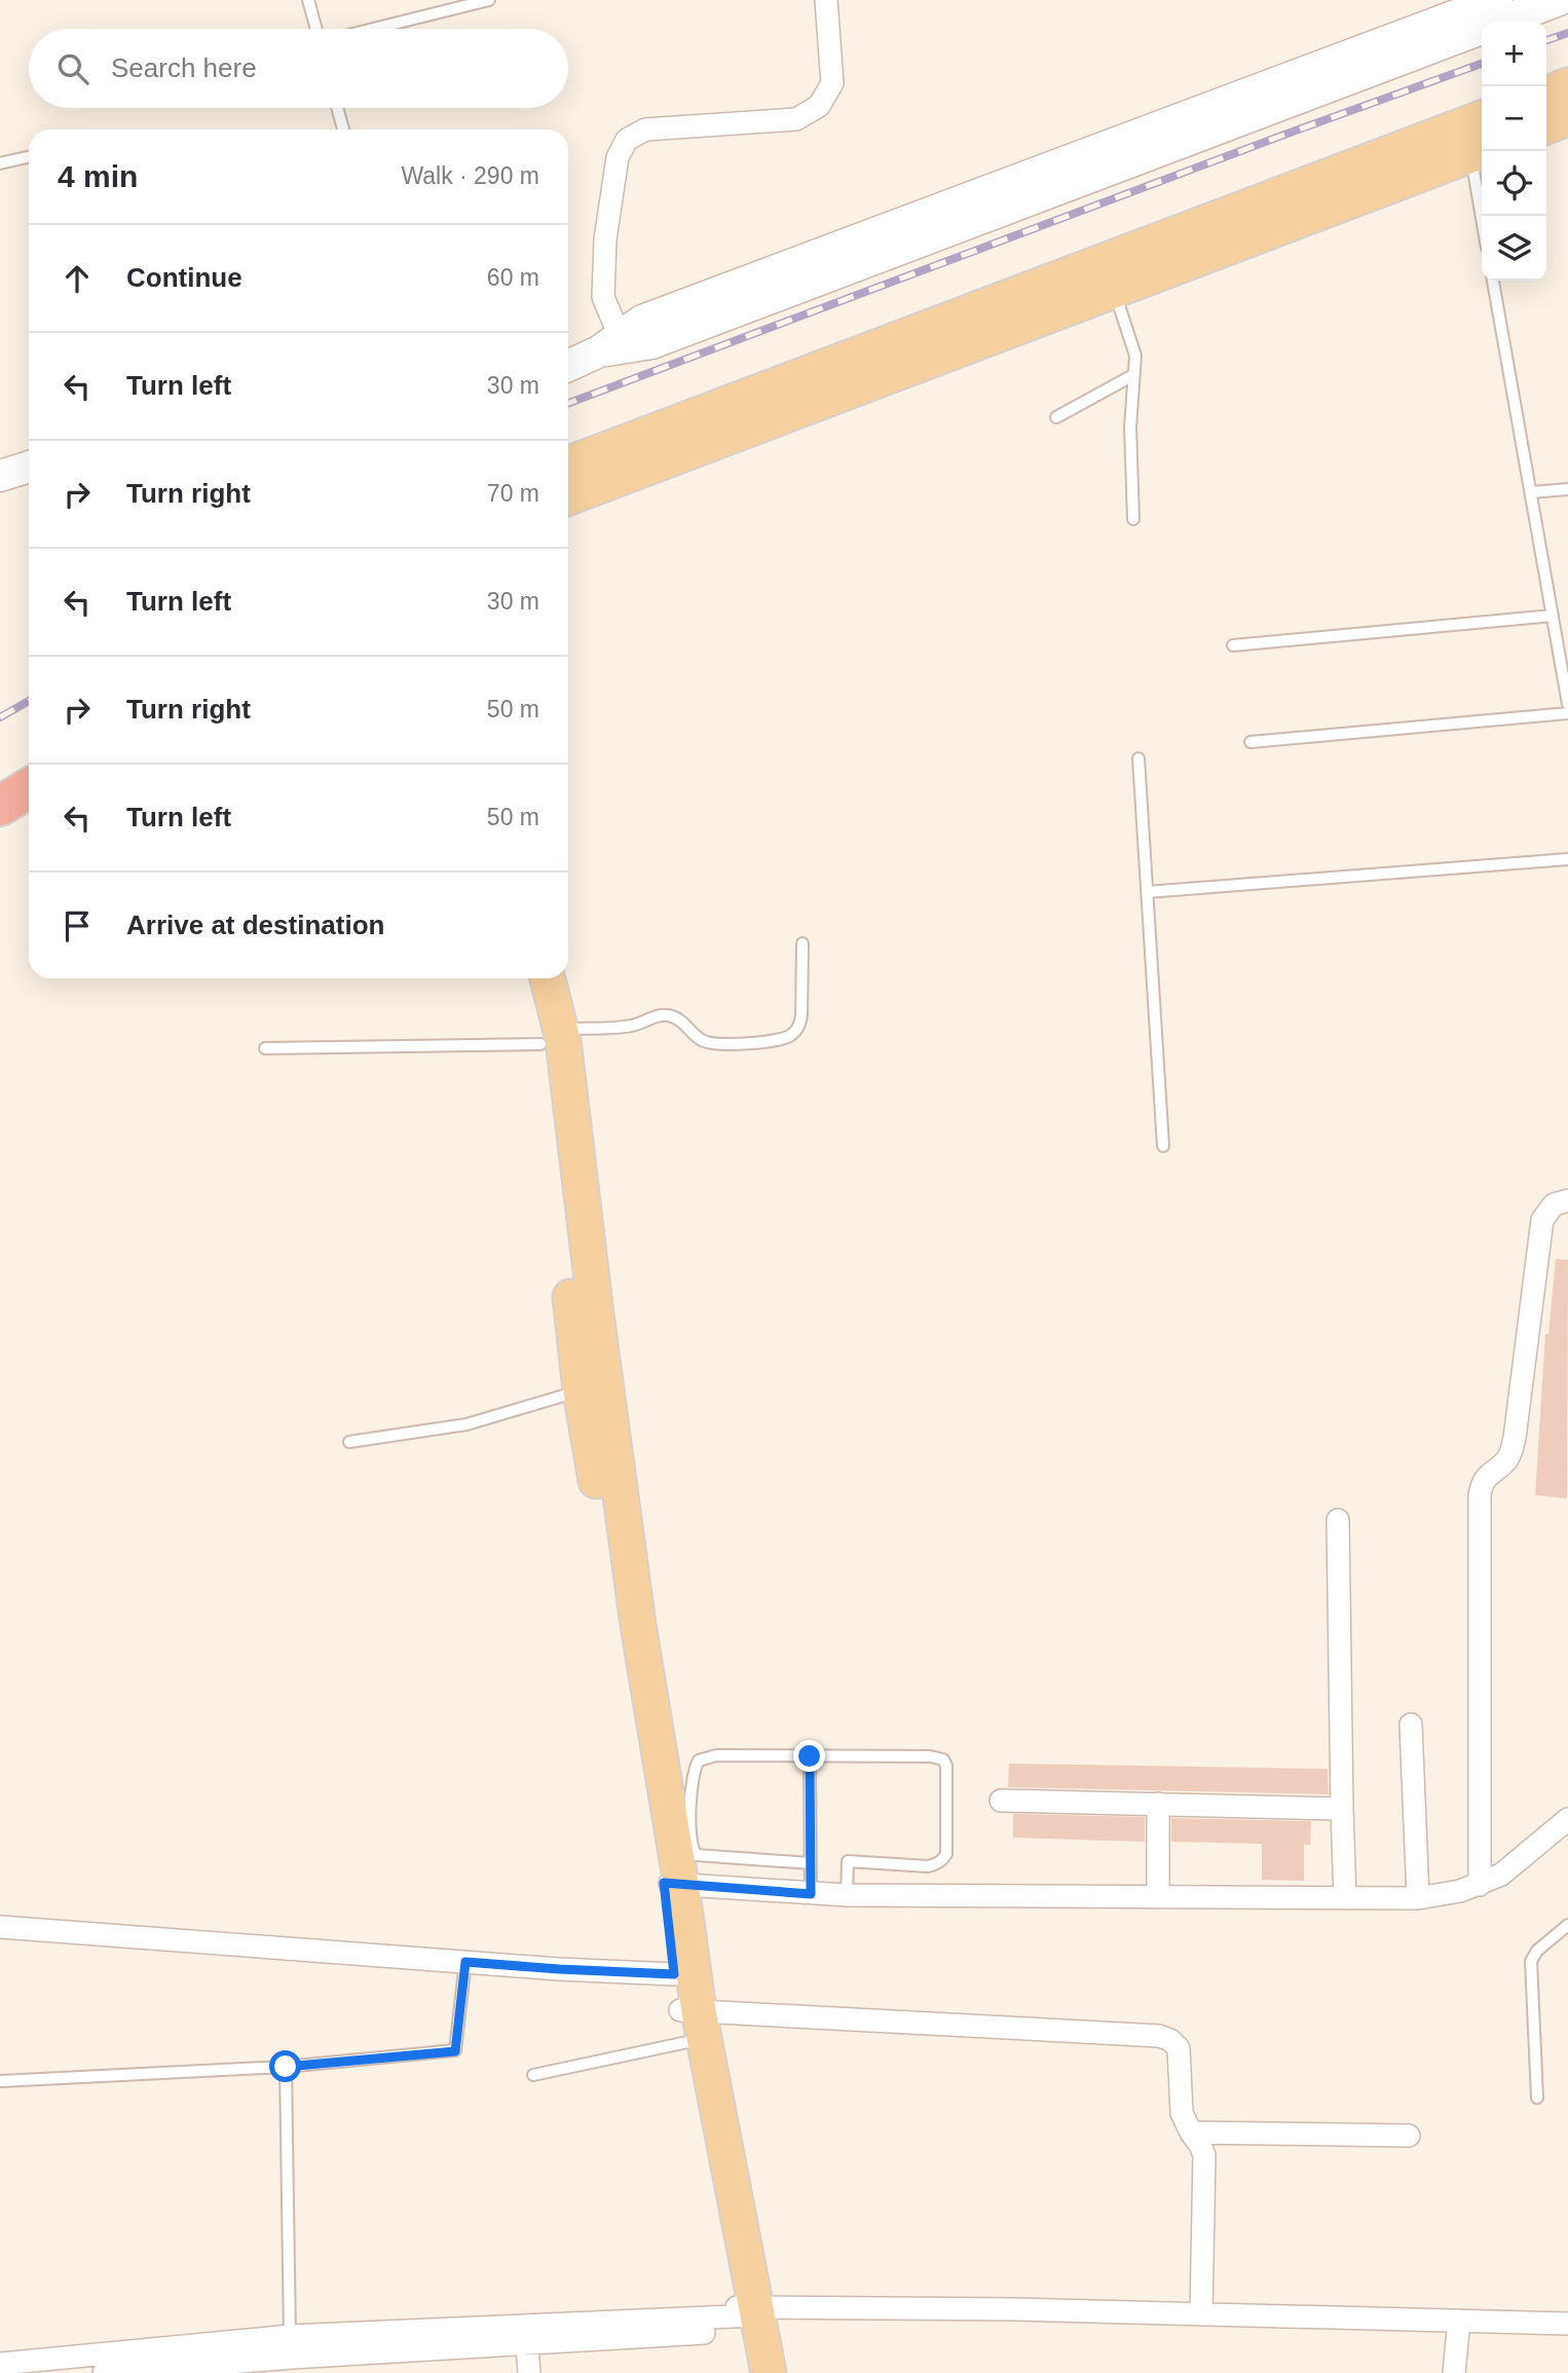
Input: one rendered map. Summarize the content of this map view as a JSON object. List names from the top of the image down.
{
  "page": {
    "map_buttons": ["+", "−"],
    "search": "Search here",
    "heading": ["4 min", "Walk · 290 m"],
    "list": [
      ["Continue", "60 m"],
      ["Turn left", "30 m"],
      ["Turn right", "70 m"],
      ["Turn left", "30 m"],
      ["Turn right", "50 m"],
      ["Turn left", "50 m"],
      "Arrive at destination"
    ]
  }
}
